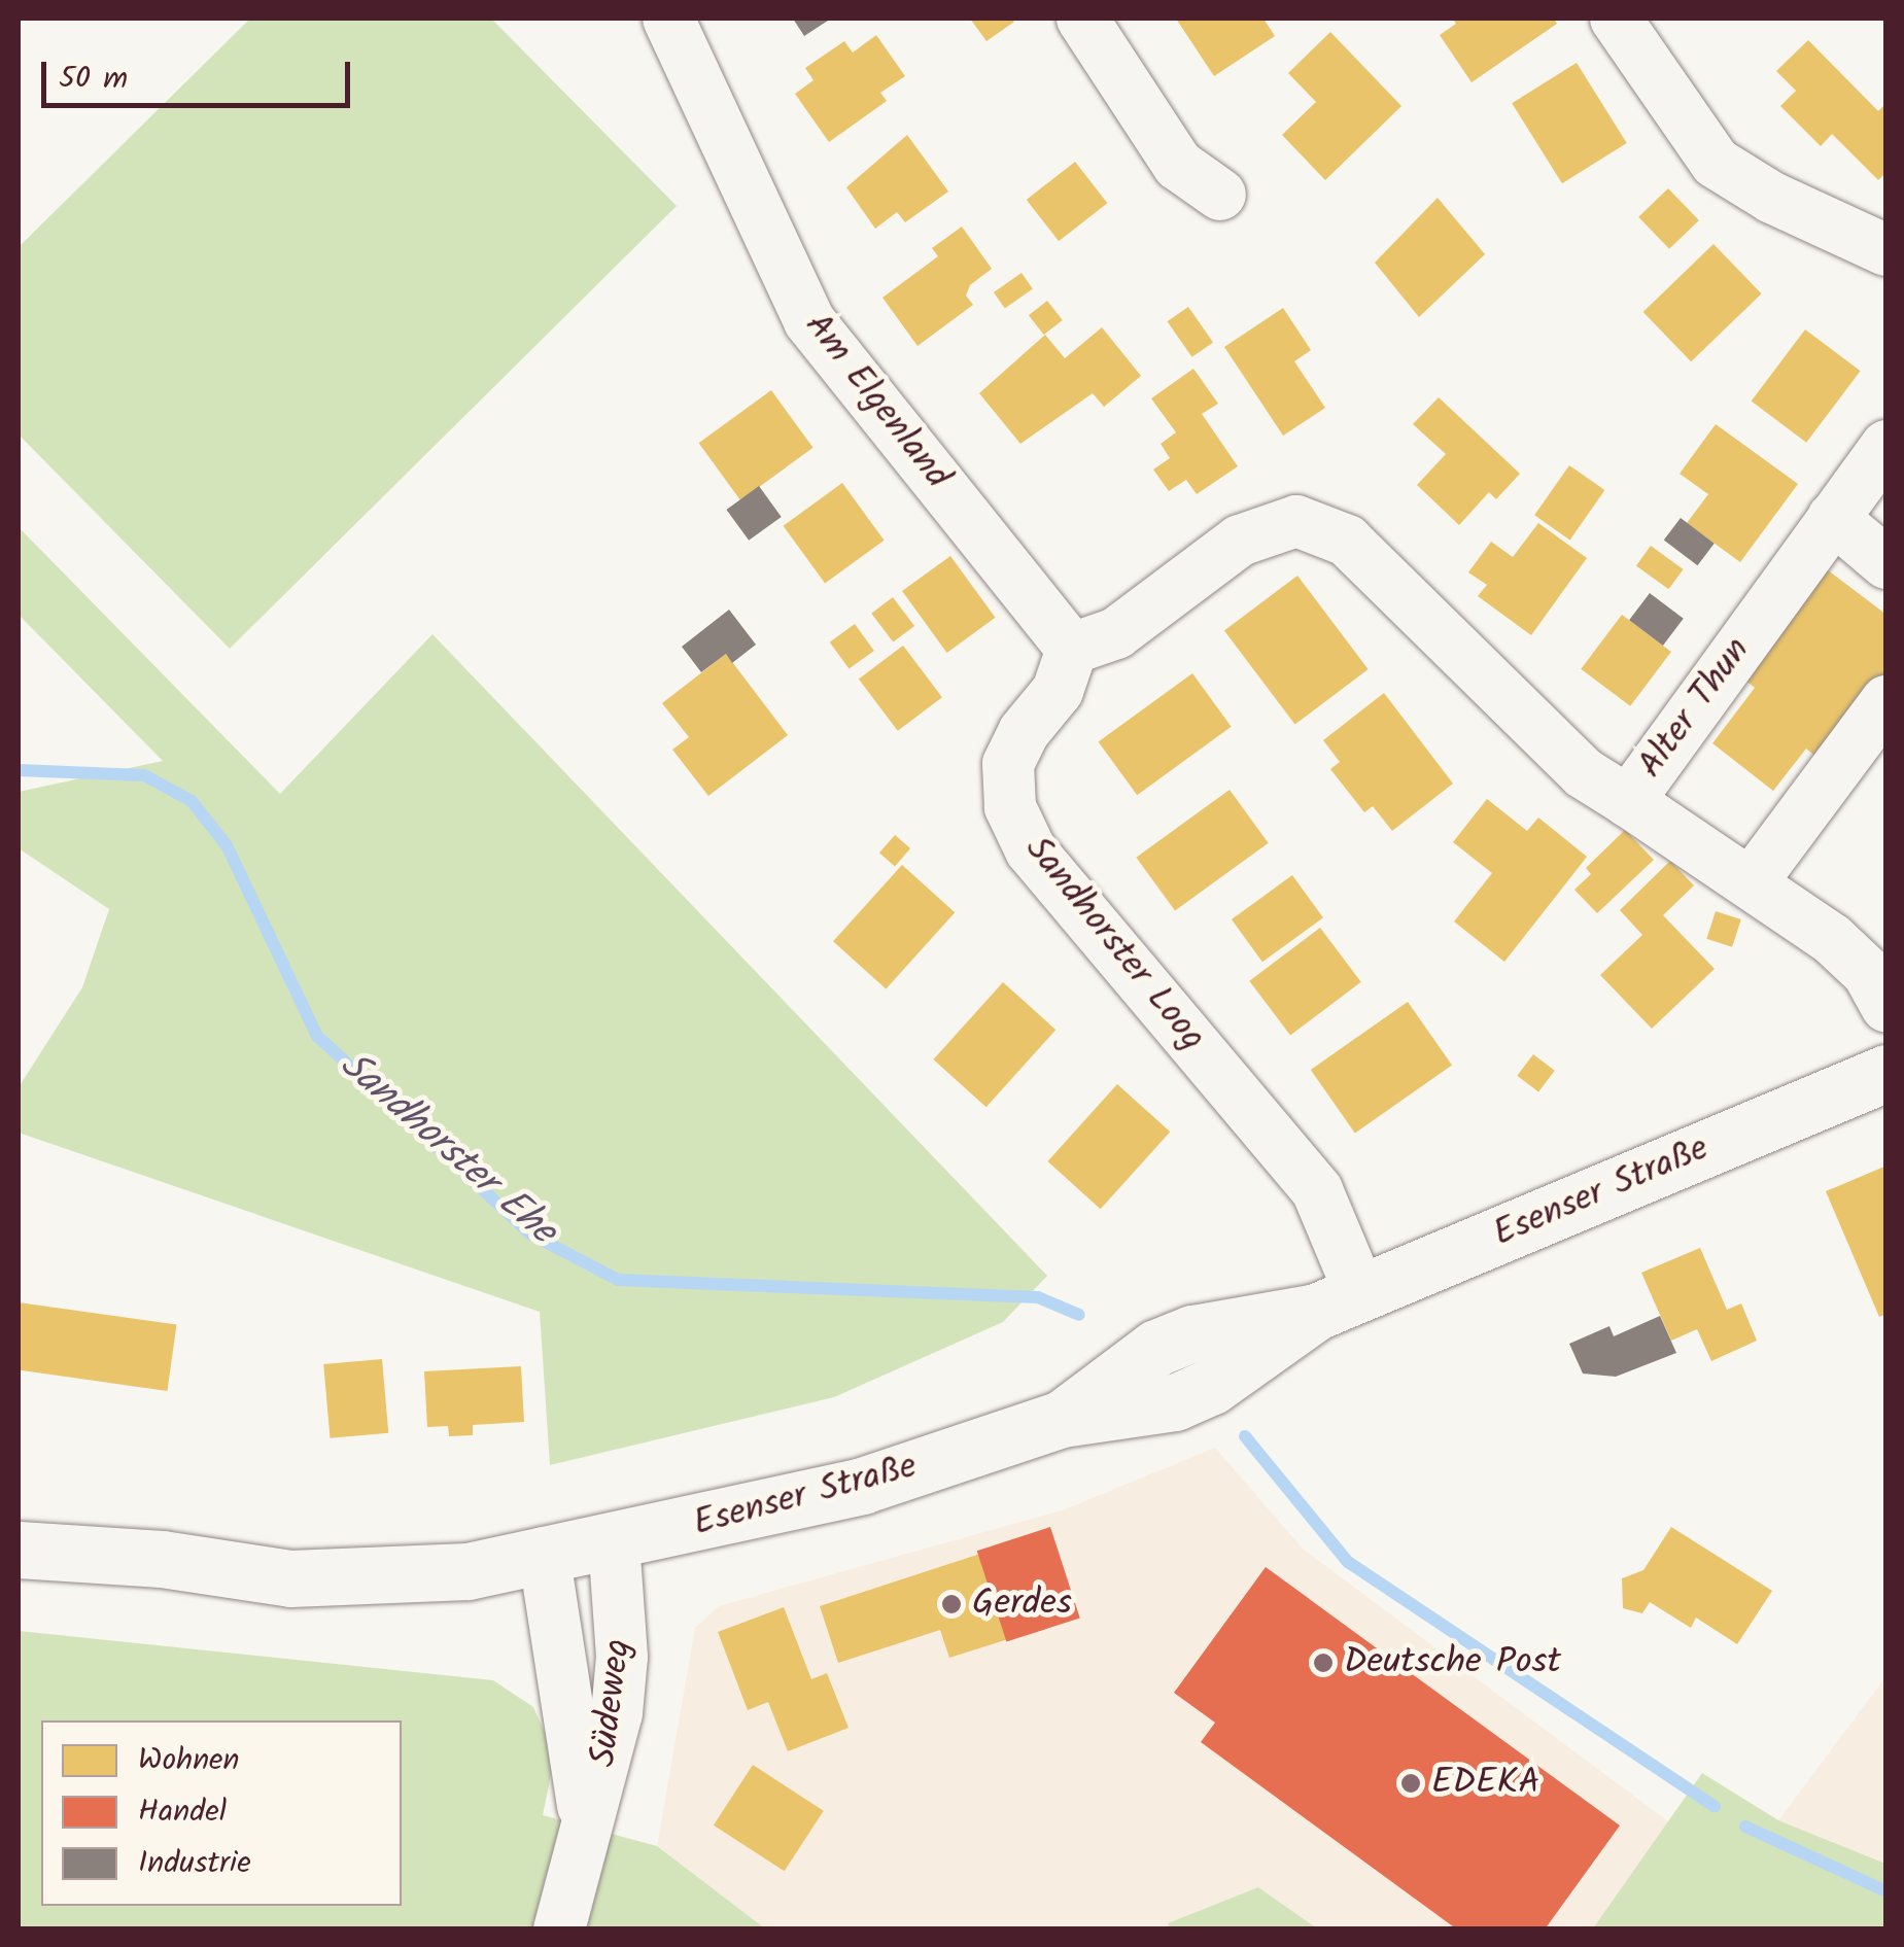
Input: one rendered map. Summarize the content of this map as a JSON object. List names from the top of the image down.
{
  "streets": {
    "main road": ["Esenser Straße"],
    "street": [
      "Am Elgenland",
      "Alter Thun",
      "Sandhorster Loog",
      "Südeweg"
    ]
  },
  "crossings": [
    ["Am Elgenland", "Sandhorster Loog"],
    ["Sandhorster Loog", "Esenser Straße"],
    ["Esenser Straße", "Südeweg"]
  ],
  "water": ["Sandhorster Ehe"],
  "places": ["Gerdes", "Deutsche Post", "EDEKA"],
  "legend": ["Wohnen", "Handel", "Industrie"],
  "scale_bar": "50 m"
}
